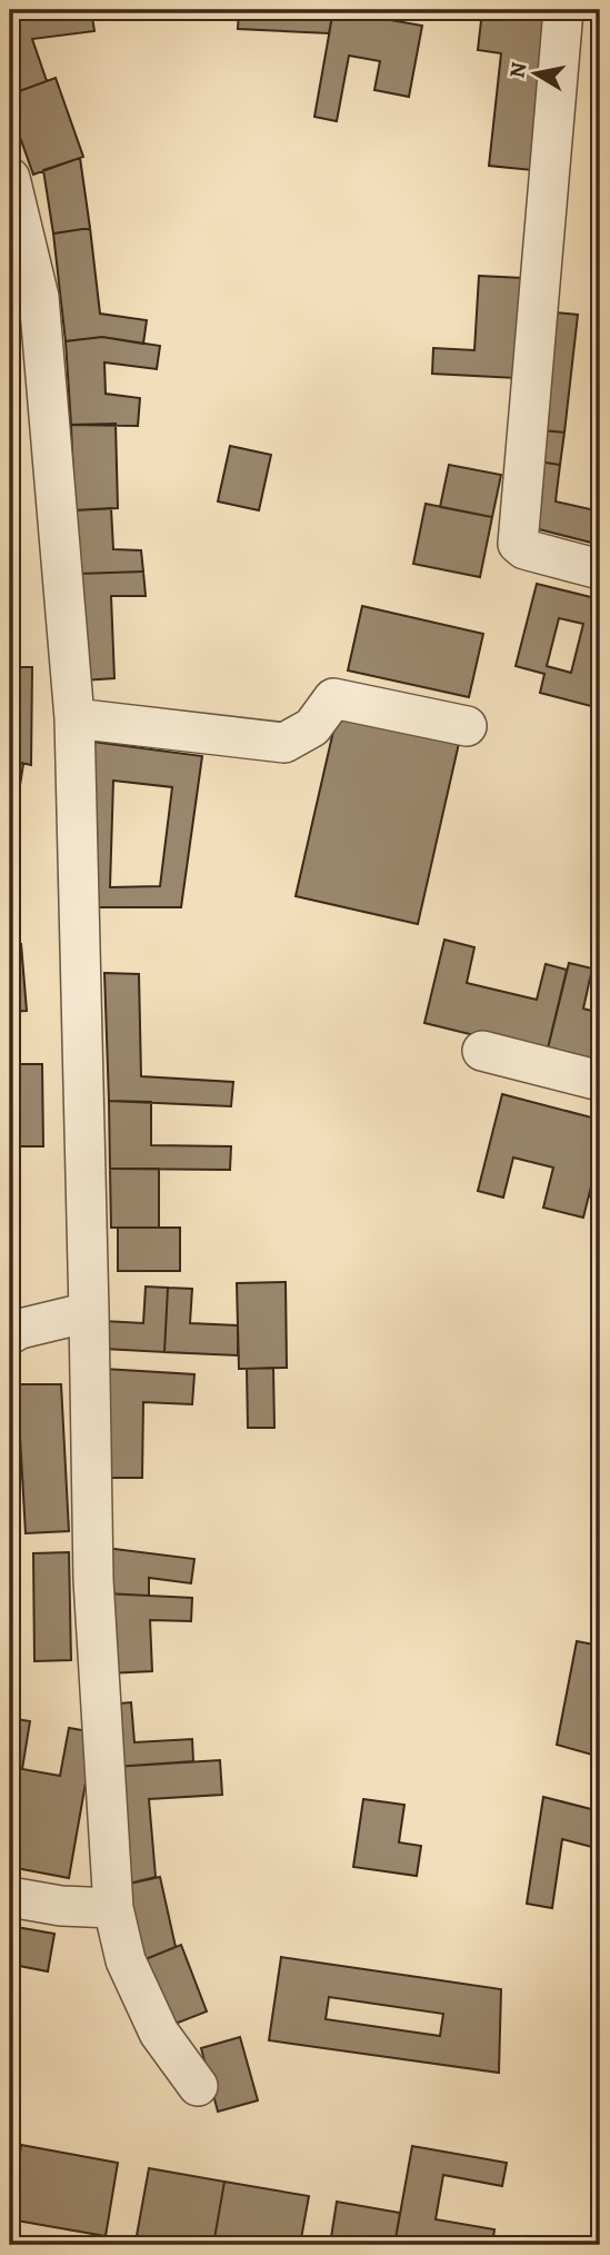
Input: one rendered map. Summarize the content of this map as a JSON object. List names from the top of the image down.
{
  "north": "left"
}
